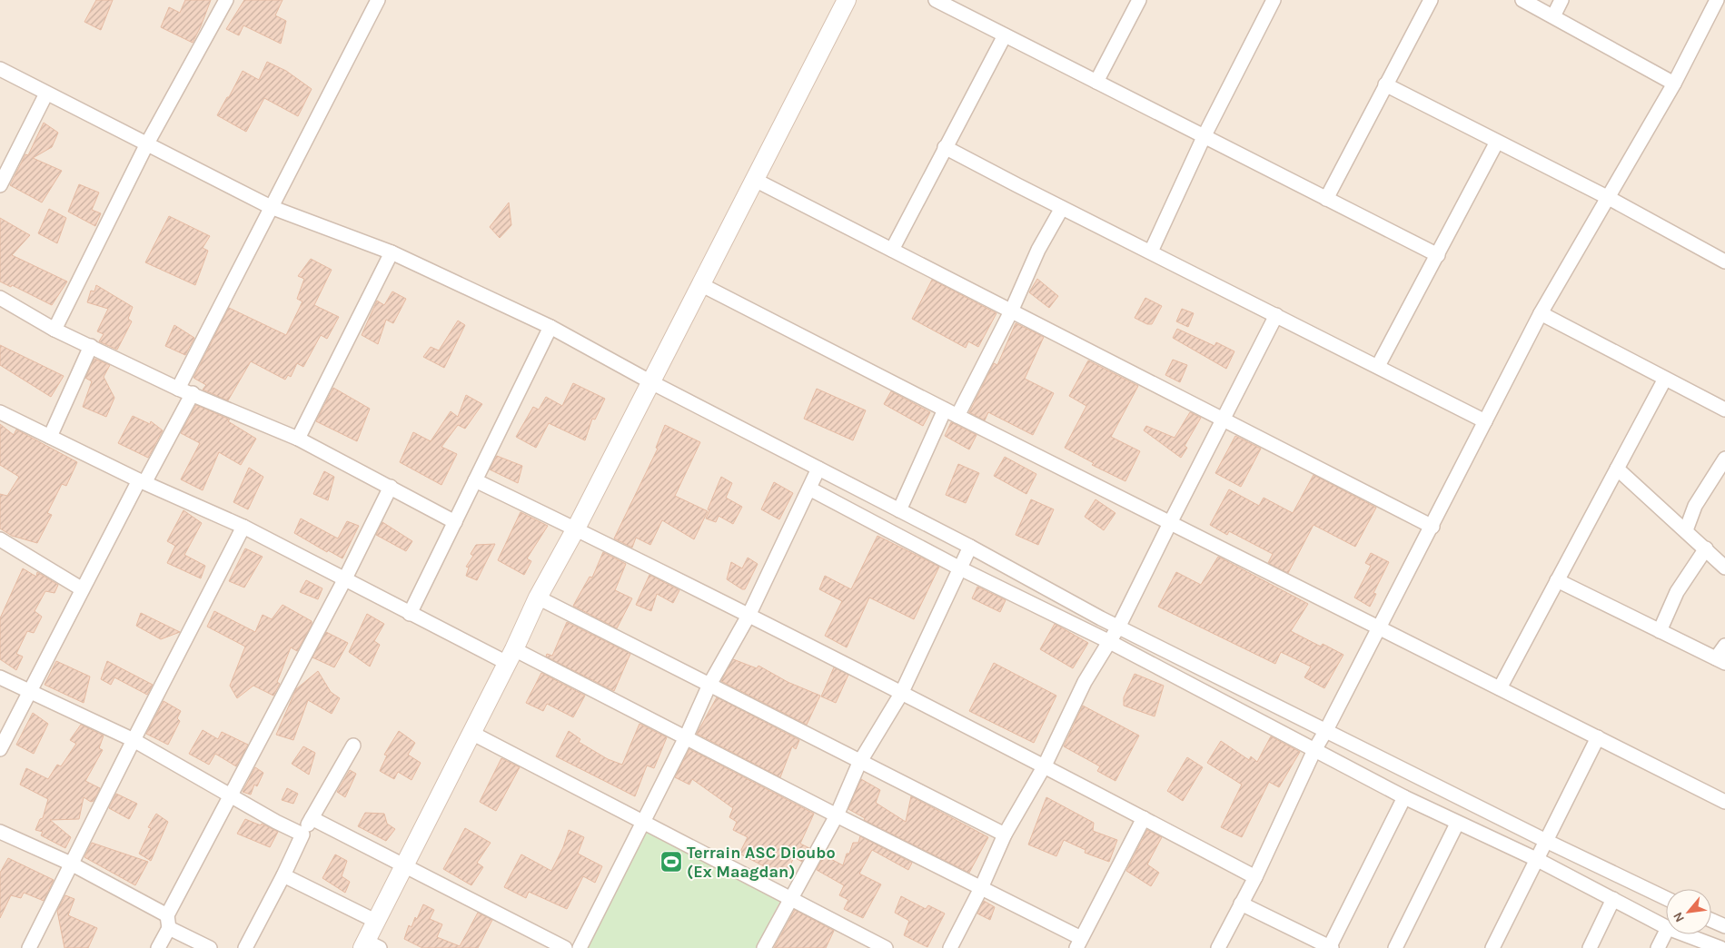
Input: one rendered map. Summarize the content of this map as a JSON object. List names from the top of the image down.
{
  "places": {
    "sports": ["Terrain ASC Dioubo (Ex Maagdan)"]
  },
  "north": "bottom left"
}
